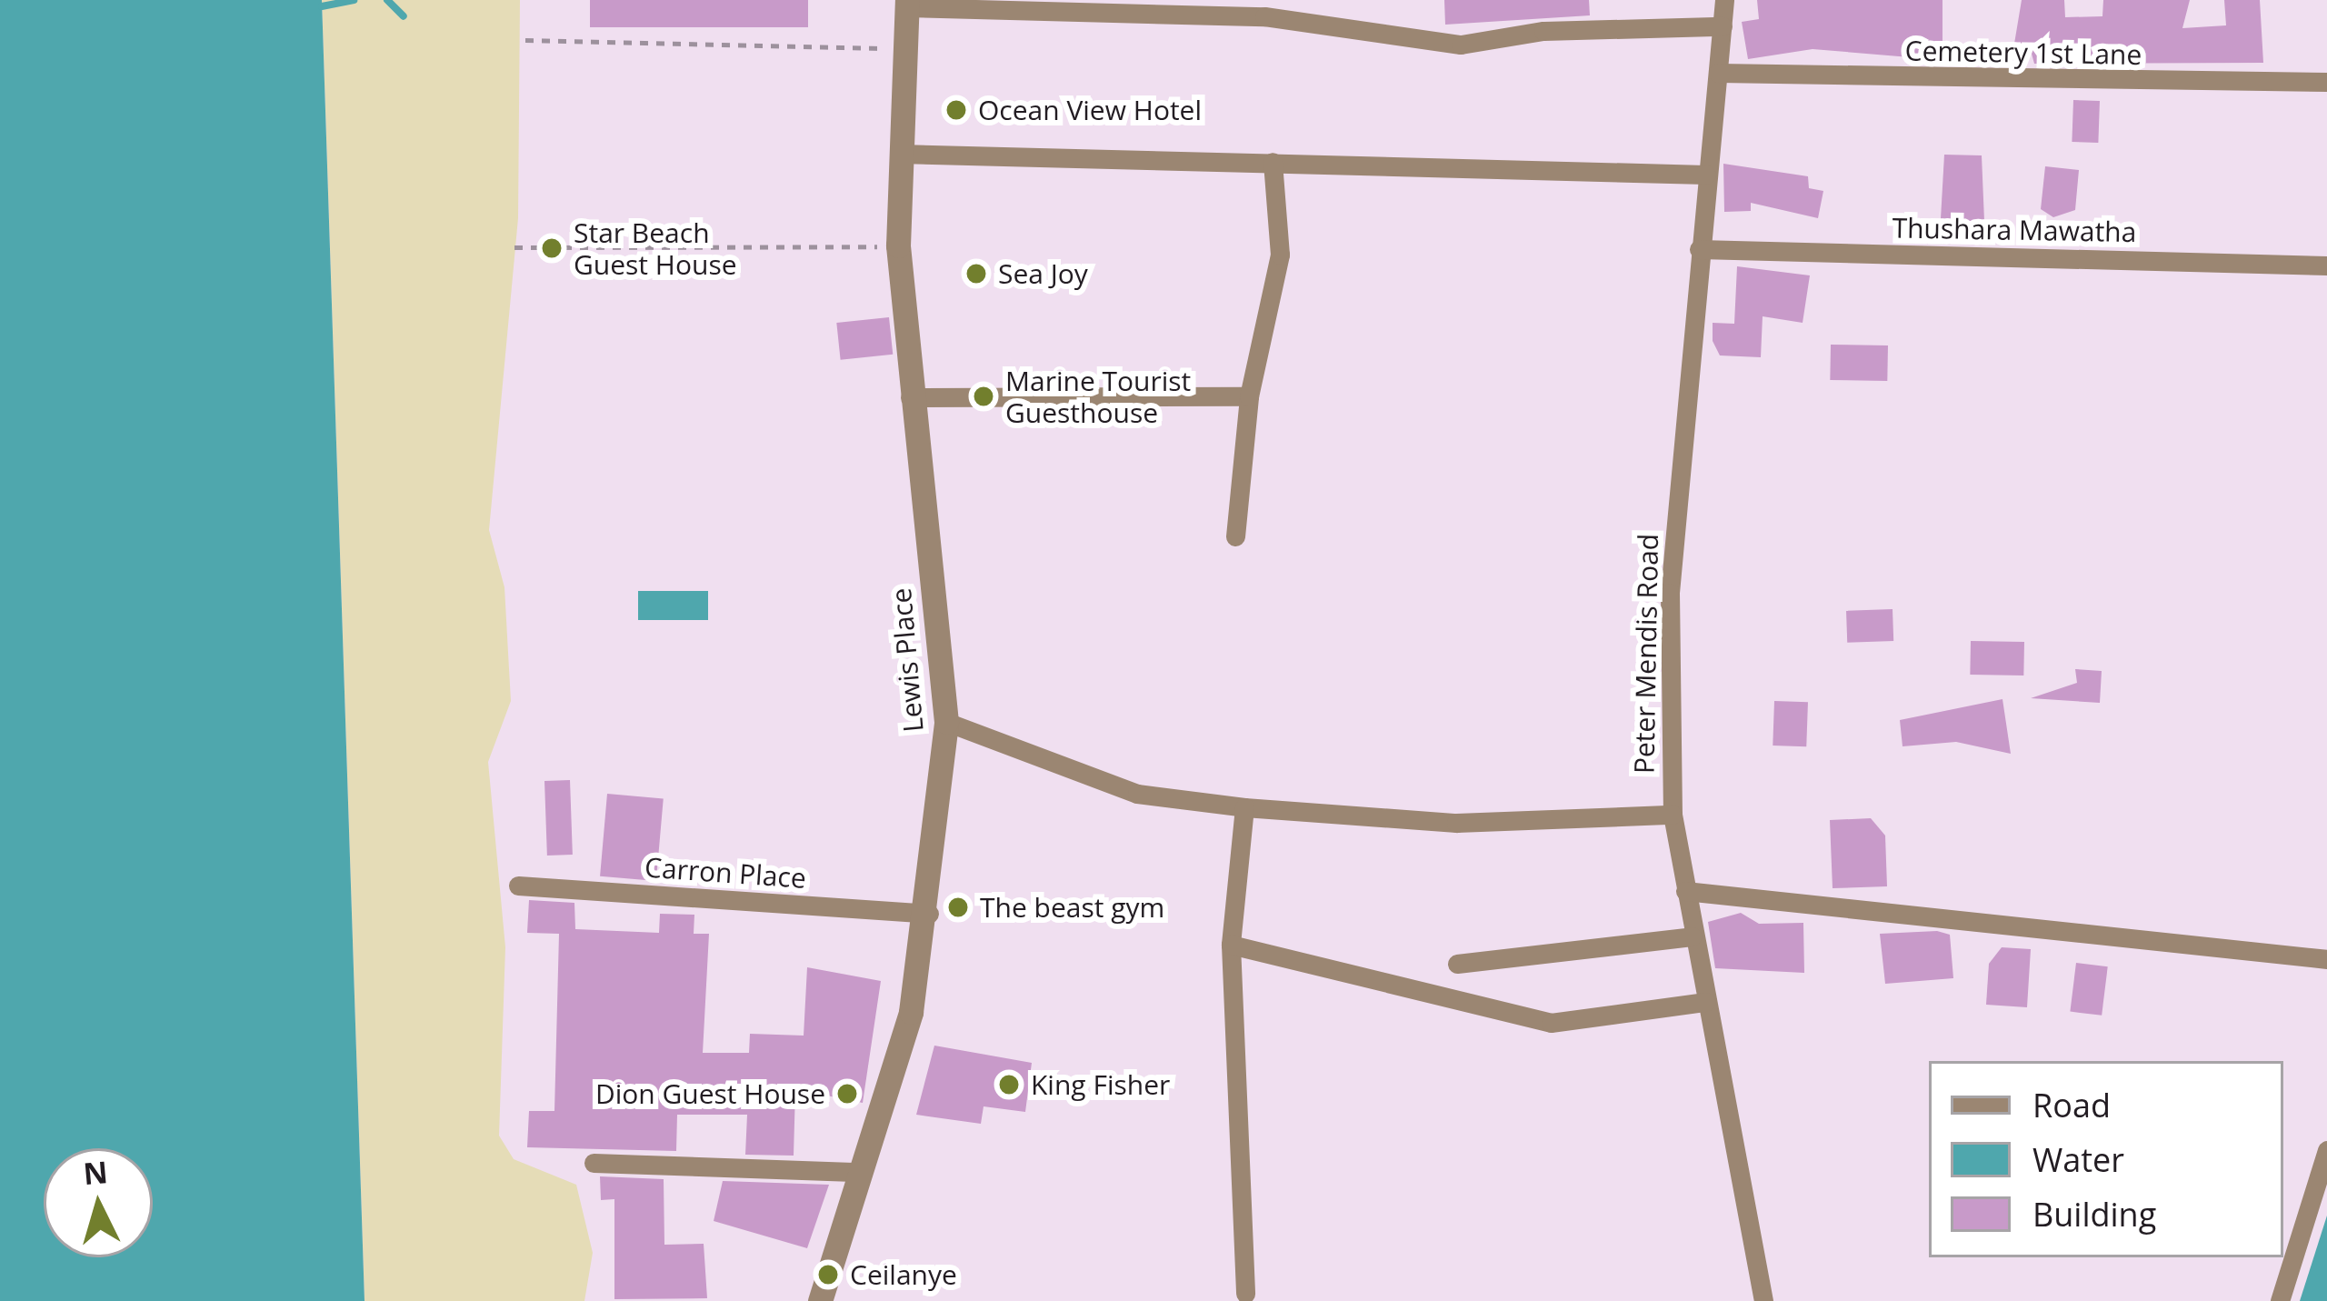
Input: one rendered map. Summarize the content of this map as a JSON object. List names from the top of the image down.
{
  "streets": {
    "street": [
      "Cemetery 1st Lane",
      "Thushara Mawatha",
      "Peter Mendis Road",
      "Lewis Place",
      "Carron Place"
    ]
  },
  "crossings": [
    ["Cemetery 1st Lane", "Peter Mendis Road"],
    ["Thushara Mawatha", "Peter Mendis Road"],
    ["Lewis Place", "Carron Place"]
  ],
  "places": [
    "Ocean View Hotel",
    "Star Beach Guest House",
    "Sea Joy",
    "Marine Tourist Guesthouse",
    "The beast gym",
    "King Fisher",
    "Dion Guest House",
    "Ceilanye"
  ],
  "legend": ["Road", "Water", "Building"],
  "north": "top"
}
